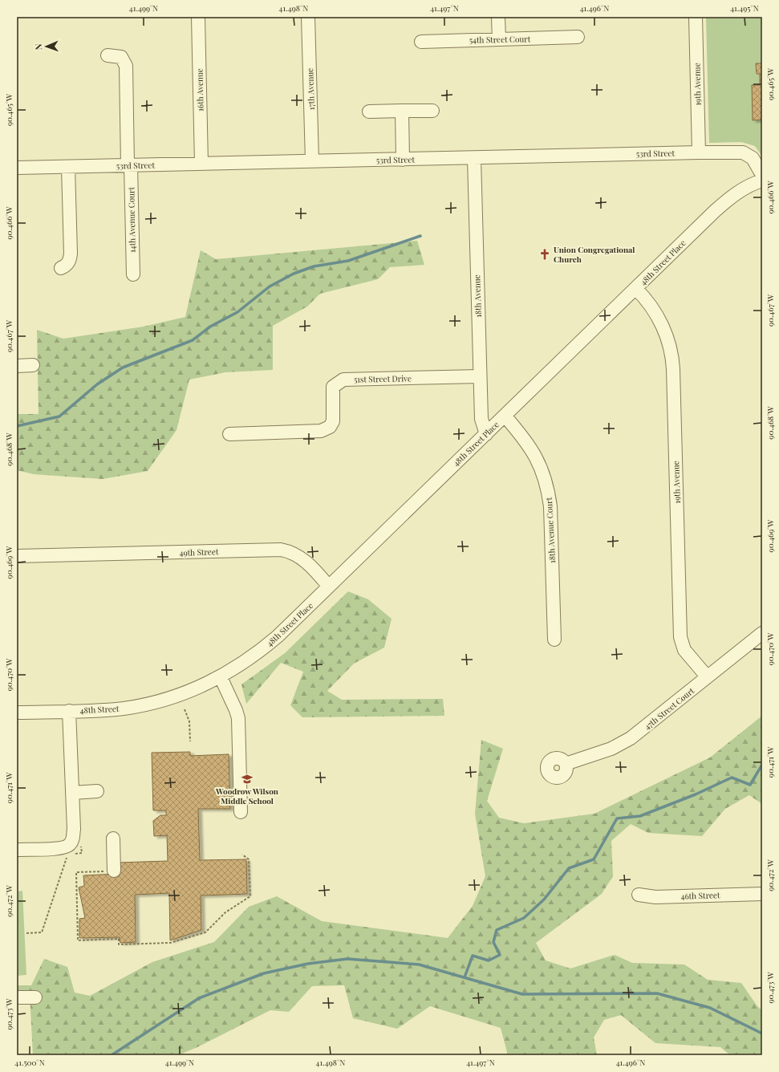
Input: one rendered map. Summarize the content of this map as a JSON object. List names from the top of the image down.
{
  "streets": {
    "street": [
      "54th Street Court",
      "19th Avenue",
      "17th Avenue",
      "16th Avenue",
      "53rd Street",
      "14th Avenue Court",
      "48th Street Place",
      "18th Avenue",
      "51st Street Drive",
      "18th Avenue Court",
      "49th Street",
      "47th Street Court",
      "48th Street",
      "46th Street"
    ]
  },
  "crossings": [
    ["19th Avenue", "53rd Street"],
    ["19th Avenue", "48th Street Place"],
    ["19th Avenue", "47th Street Court"],
    ["17th Avenue", "53rd Street"],
    ["16th Avenue", "53rd Street"],
    ["53rd Street", "14th Avenue Court"],
    ["53rd Street", "18th Avenue"],
    ["48th Street Place", "18th Avenue"],
    ["48th Street Place", "18th Avenue Court"],
    ["48th Street Place", "49th Street"],
    ["48th Street Place", "48th Street"],
    ["18th Avenue", "51st Street Drive"]
  ],
  "places": {
    "church": ["Union Congregational Church"],
    "school or university": ["Woodrow Wilson Middle School"]
  },
  "north": "left",
  "coordinates": [
    "41.499°N",
    "41.498°N",
    "41.497°N",
    "41.496°N",
    "41.495°N",
    "90.465°W",
    "90.466°W",
    "90.467°W",
    "90.468°W",
    "90.469°W",
    "90.470°W",
    "90.471°W",
    "90.472°W",
    "90.473°W",
    "41.500°N"
  ]
}
